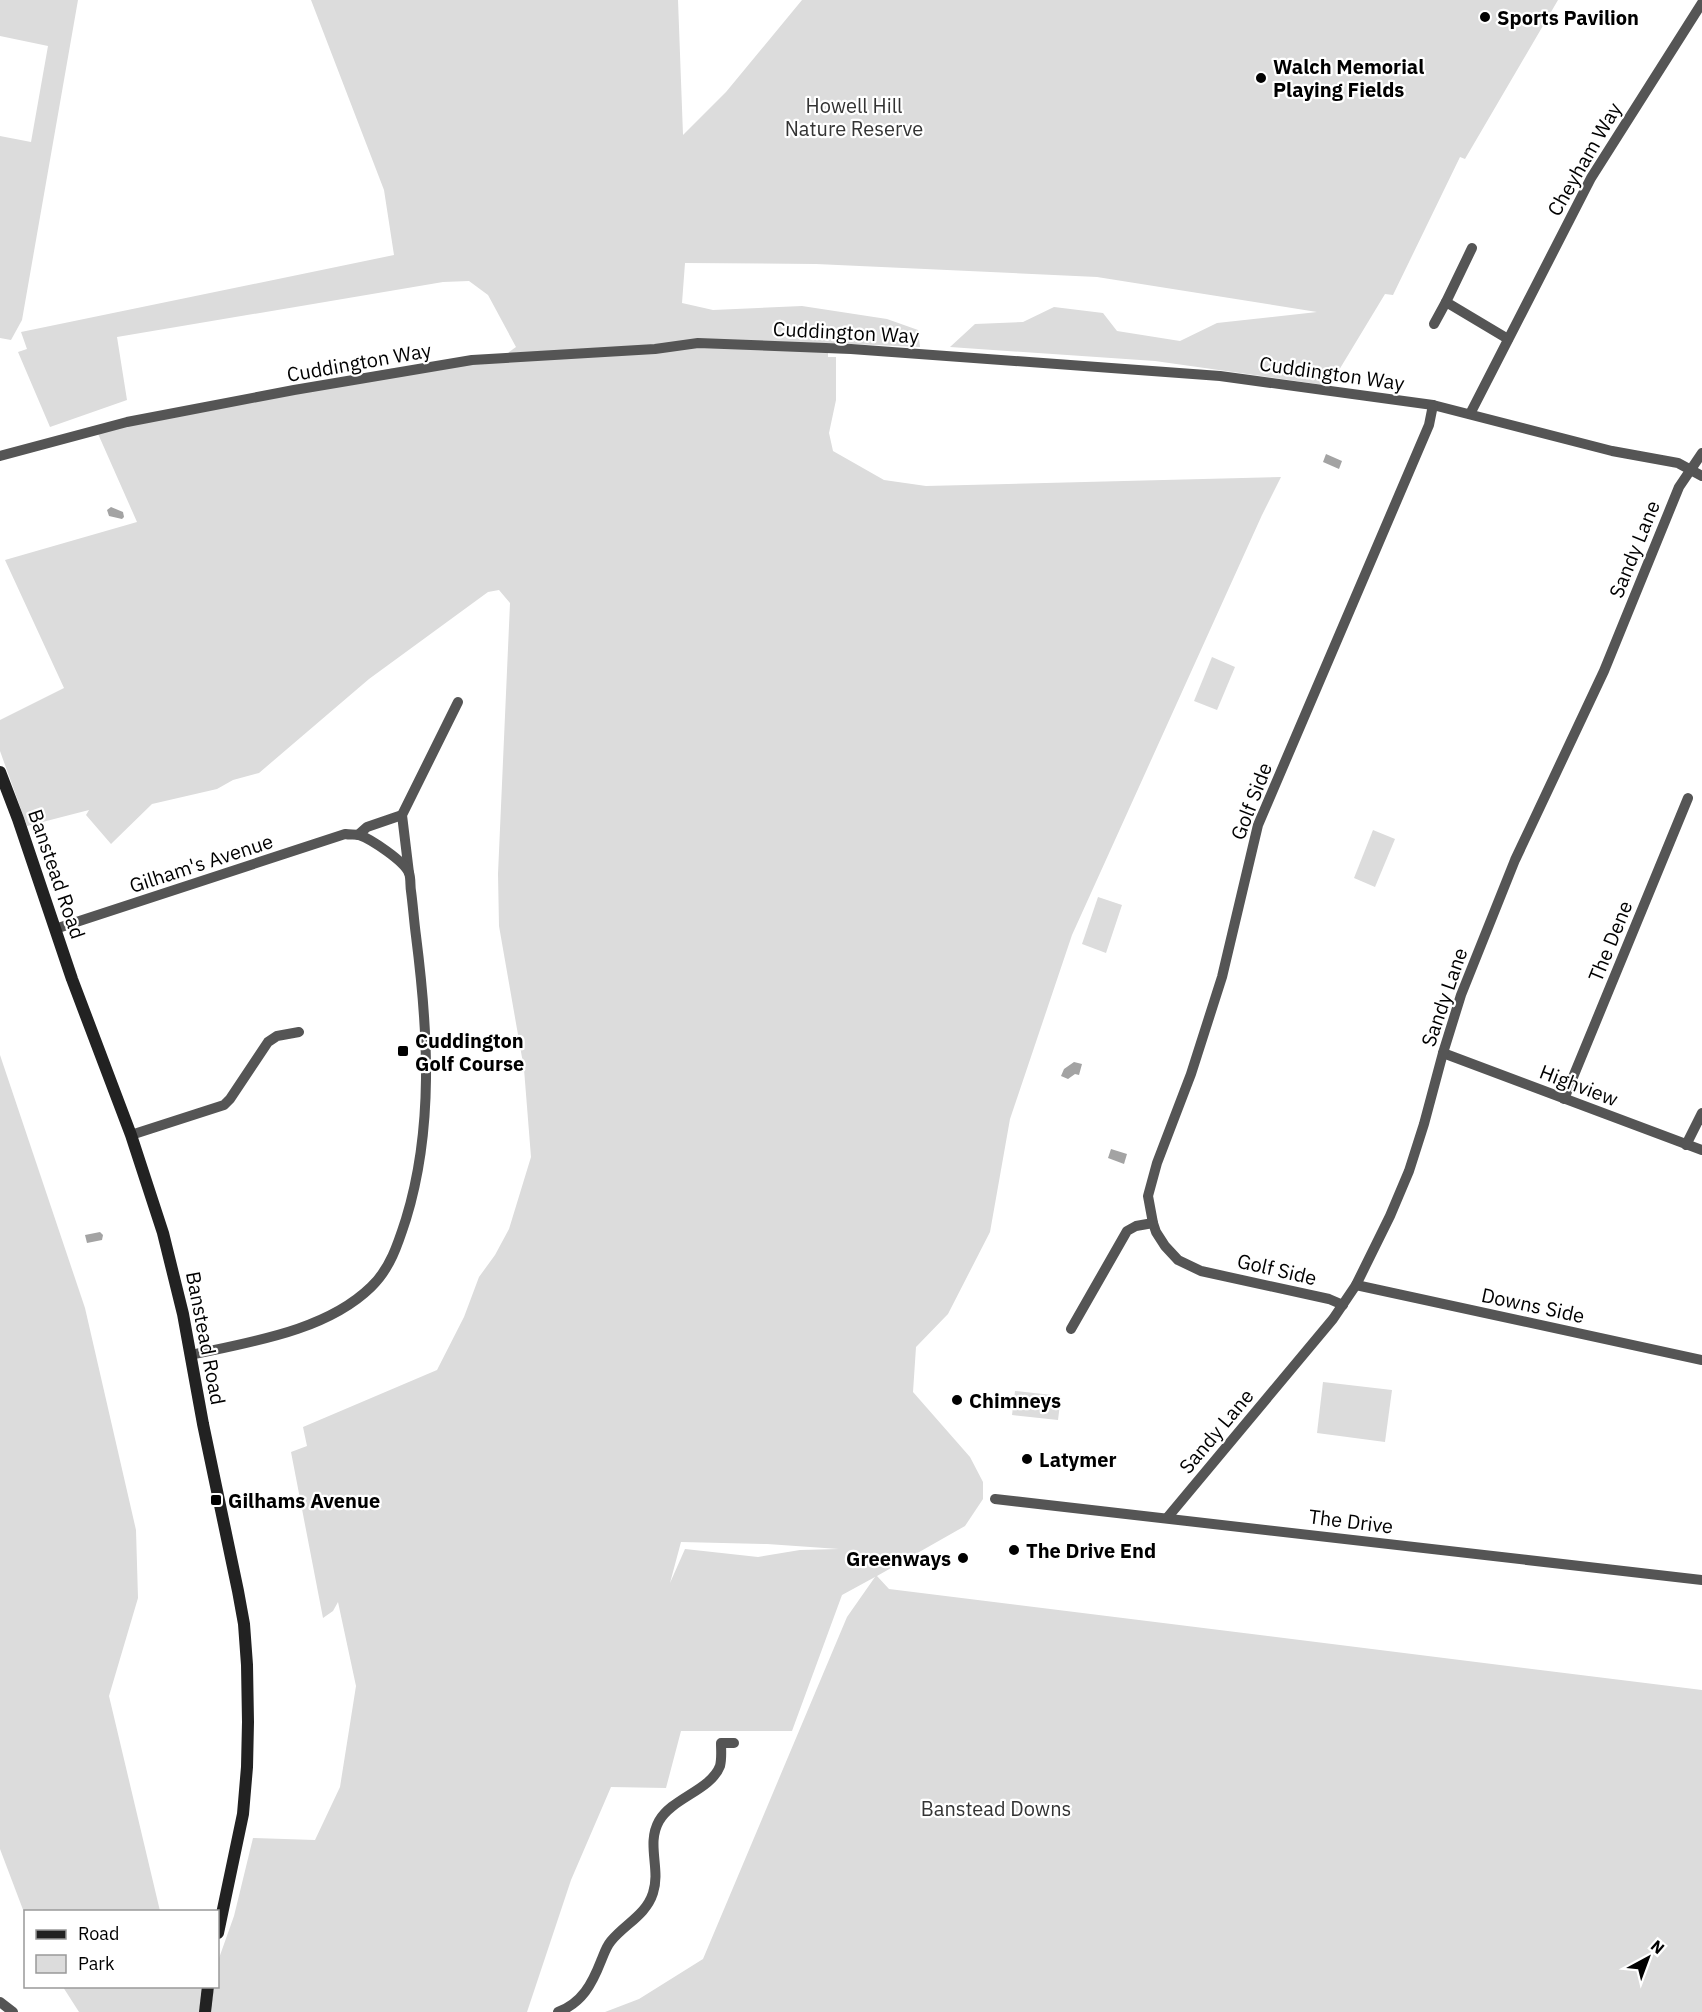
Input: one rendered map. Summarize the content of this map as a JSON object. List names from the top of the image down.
{
  "streets": {
    "street": [
      "Cheyham Way",
      "Cuddington Way",
      "Sandy Lane",
      "Golf Side",
      "Gilham's Avenue",
      "Banstead Road",
      "The Dene",
      "Highview",
      "Downs Side",
      "The Drive"
    ]
  },
  "crossings": [
    ["Cheyham Way", "Cuddington Way"],
    ["Cuddington Way", "Sandy Lane"],
    ["Cuddington Way", "Golf Side"],
    ["Sandy Lane", "Golf Side"],
    ["Sandy Lane", "Highview"],
    ["Sandy Lane", "Downs Side"],
    ["Sandy Lane", "The Drive"],
    ["Gilham's Avenue", "Banstead Road"],
    ["The Dene", "Highview"]
  ],
  "parks": ["Howell Hill Nature Reserve", "Banstead Downs"],
  "places": {
    "other": [
      "Sports Pavilion",
      "Walch Memorial Playing Fields",
      "Chimneys",
      "Latymer",
      "The Drive End",
      "Greenways"
    ],
    "transit": ["Cuddington Golf Course", "Gilhams Avenue"]
  },
  "legend": ["Road", "Park"],
  "north": "top right"
}
